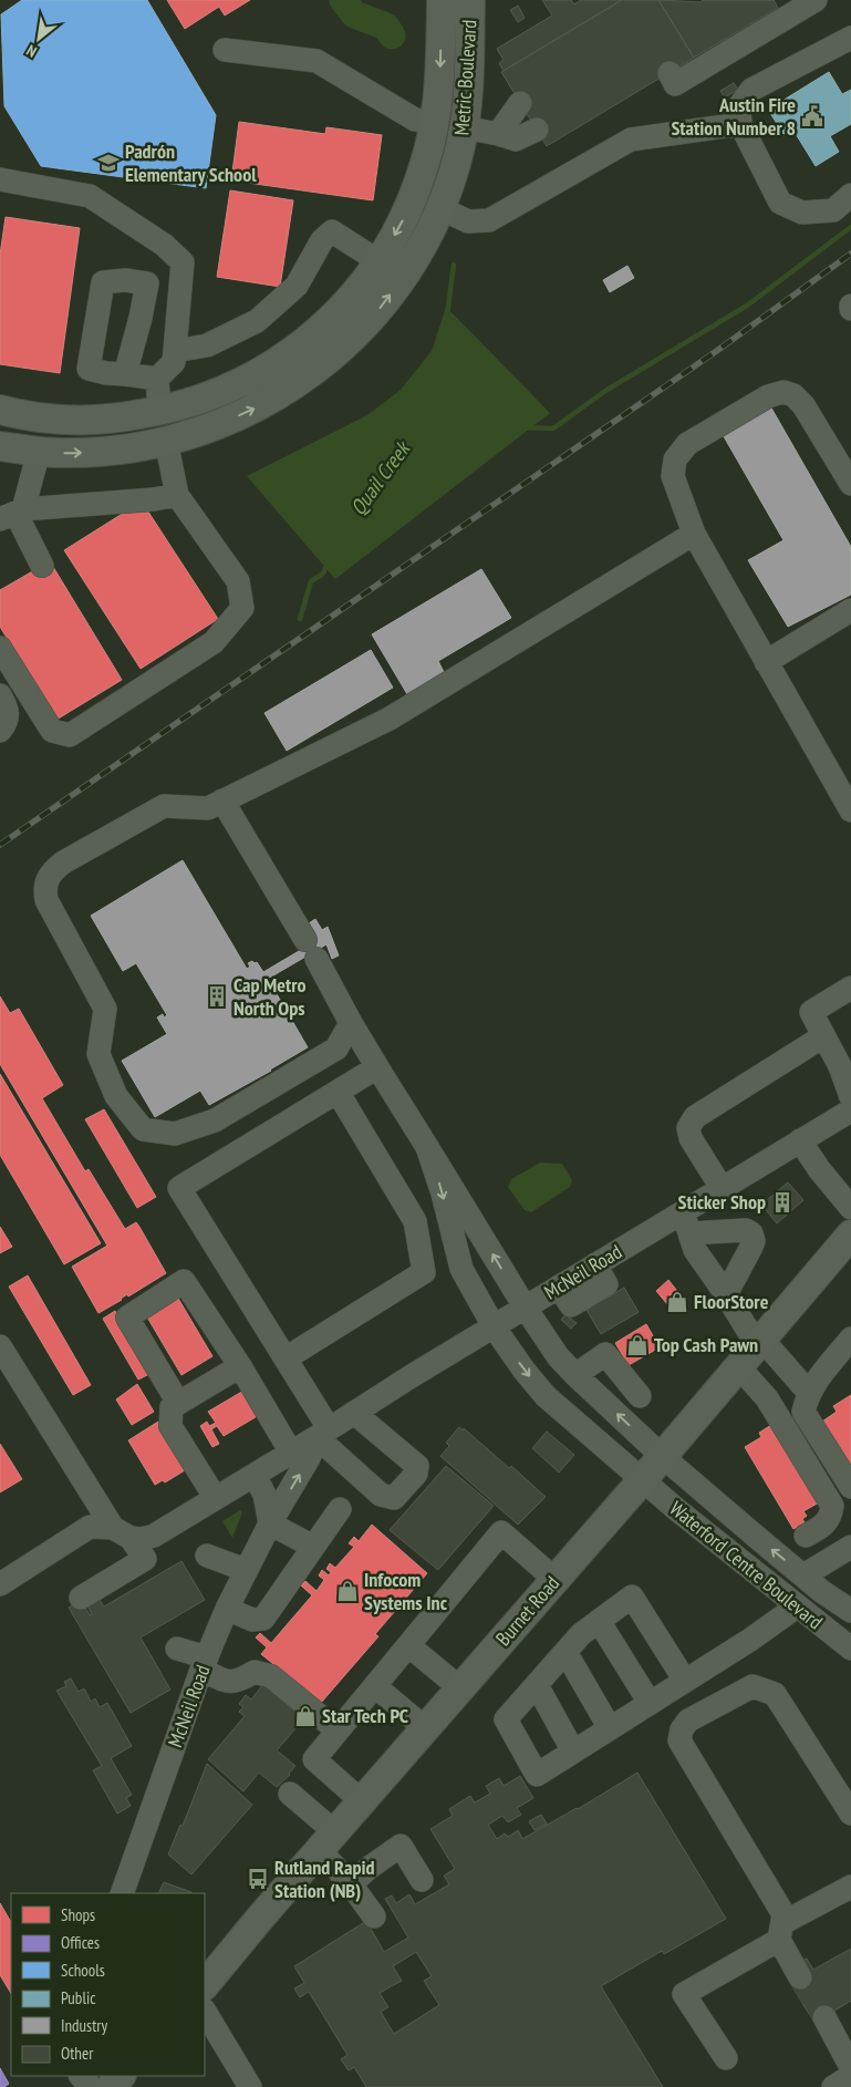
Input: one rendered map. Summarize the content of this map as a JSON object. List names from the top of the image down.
{
  "streets": {
    "main road": ["Metric Boulevard", "Burnet Road"],
    "street": ["McNeil Road", "Waterford Centre Boulevard"]
  },
  "crossings": [
    ["McNeil Road", "Waterford Centre Boulevard"],
    ["Waterford Centre Boulevard", "Burnet Road"]
  ],
  "water": ["Quail Creek"],
  "places": {
    "public building": ["Austin Fire Station Number 8"],
    "school or university": ["Padrón Elementary School"],
    "building": ["Cap Metro North Ops", "Sticker Shop"],
    "shop": [
      "FloorStore",
      "Top Cash Pawn",
      "Infocom Systems Inc",
      "Star Tech PC"
    ],
    "bus stop": ["Rutland Rapid Station (NB)"]
  },
  "legend": [
    "Shops",
    "Offices",
    "Schools",
    "Public",
    "Industry",
    "Other"
  ],
  "north": "bottom left"
}
